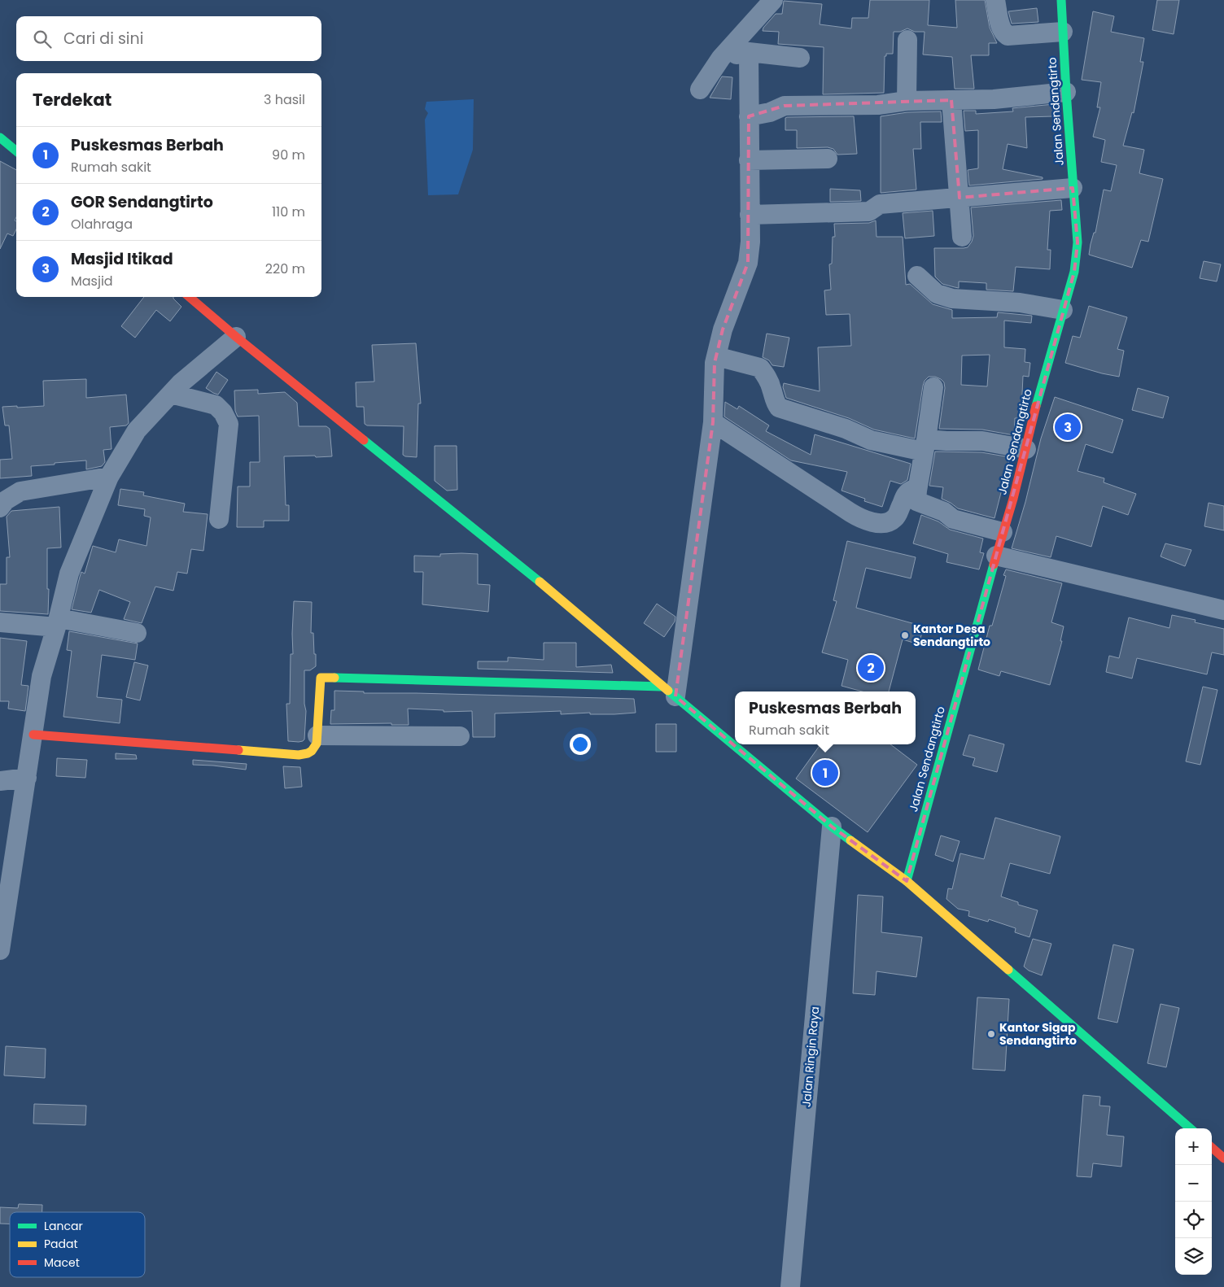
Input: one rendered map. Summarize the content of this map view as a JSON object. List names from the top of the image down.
{
  "streets": {
    "street": ["Jalan Sendangtirto", "Jalan Ringin Raya"]
  },
  "places": ["Kantor Desa Sendangtirto", "Kantor Sigap Sendangtirto"],
  "legend": ["Lancar", "Padat", "Macet"],
  "page": {
    "search": "Cari di sini",
    "heading": ["Terdekat", "3 hasil"],
    "list": [
      {
        "mark": "1",
        "name": "Puskesmas Berbah",
        "note": "Rumah sakit",
        "value": "90 m"
      },
      {
        "mark": "2",
        "name": "GOR Sendangtirto",
        "note": "Olahraga",
        "value": "110 m"
      },
      {
        "mark": "3",
        "name": "Masjid Itikad",
        "note": "Masjid",
        "value": "220 m"
      }
    ],
    "pins": ["3", "2", "1"],
    "popup": ["Puskesmas Berbah", "Rumah sakit"],
    "map_buttons": ["+", "−"]
  }
}
